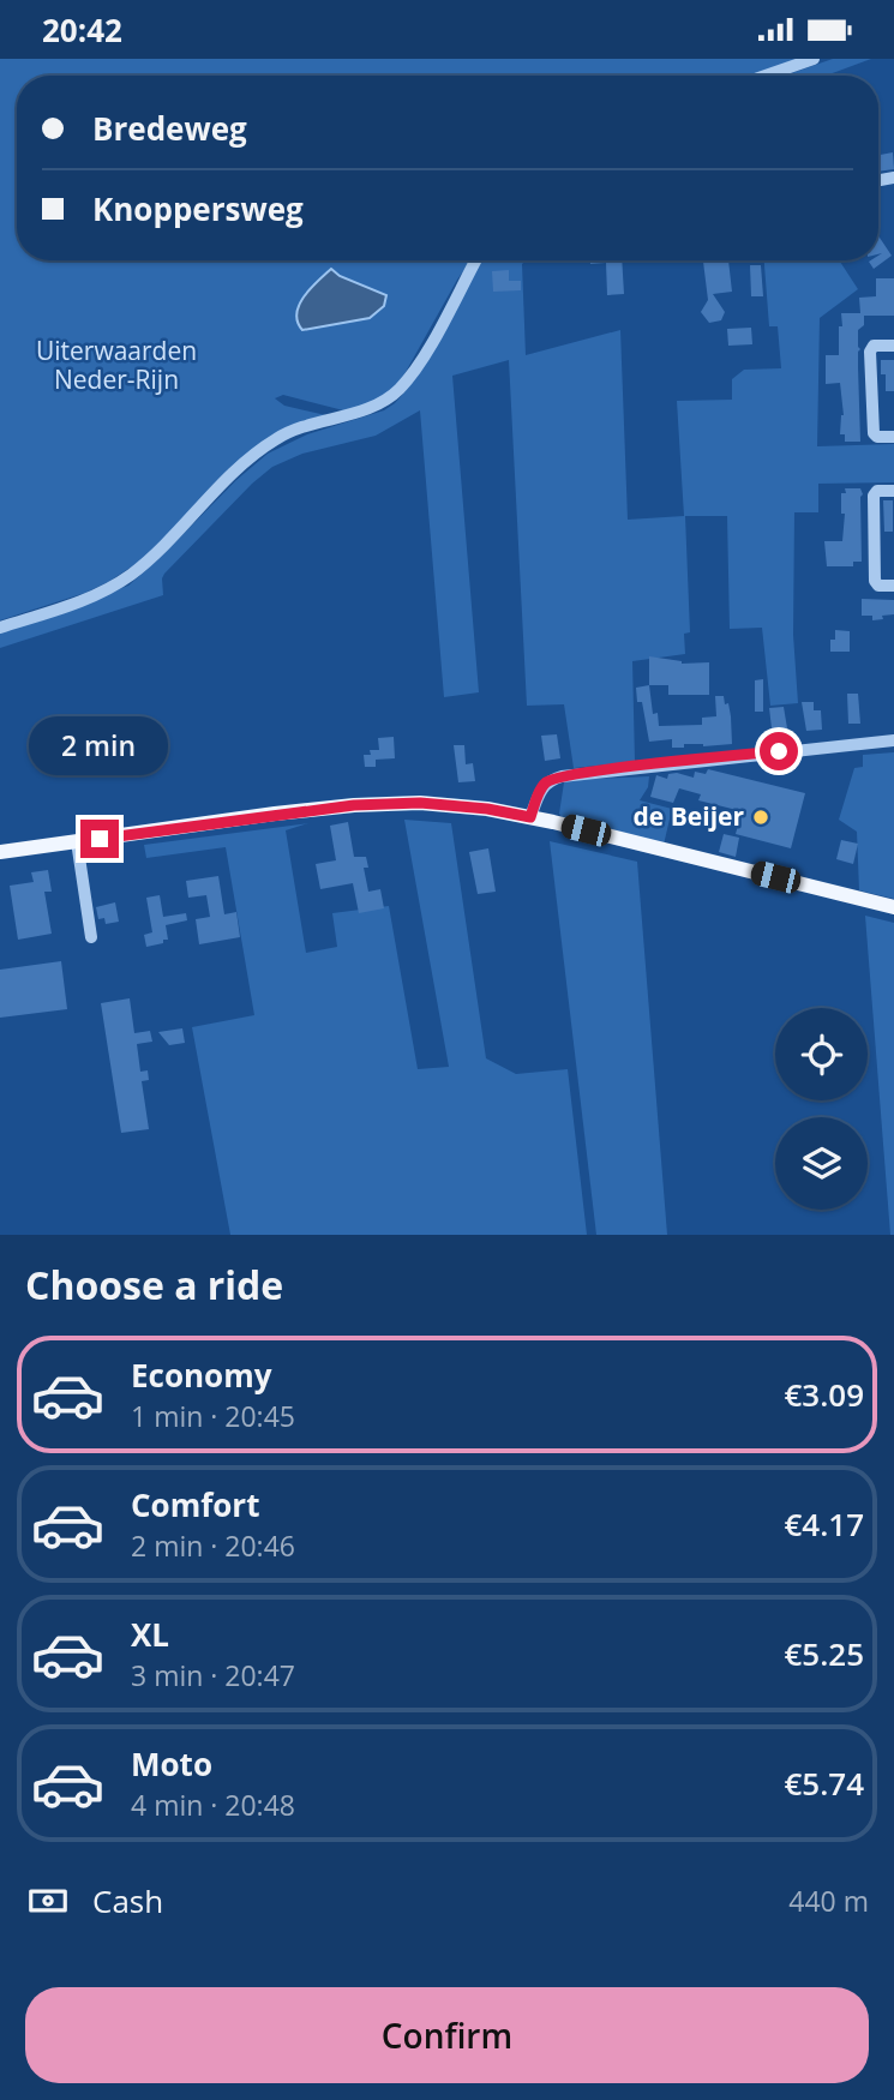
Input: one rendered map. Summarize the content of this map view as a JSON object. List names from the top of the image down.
{
  "parks": ["Uiterwaarden Neder-Rijn"],
  "places": ["de Beijer"],
  "page": {
    "status": "20:42",
    "banner": ["Bredeweg", "Knoppersweg"],
    "bubble": "2 min",
    "heading": "Choose a ride",
    "list": [
      {
        "name": "Economy",
        "note": "1 min · 20:45",
        "value": "€3.09"
      },
      {
        "name": "Comfort",
        "note": "2 min · 20:46",
        "value": "€4.17"
      },
      {
        "name": "XL",
        "note": "3 min · 20:47",
        "value": "€5.25"
      },
      {
        "name": "Moto",
        "note": "4 min · 20:48",
        "value": "€5.74"
      }
    ],
    "pay": ["Cash", "440 m"],
    "buttons": "Confirm"
  }
}
